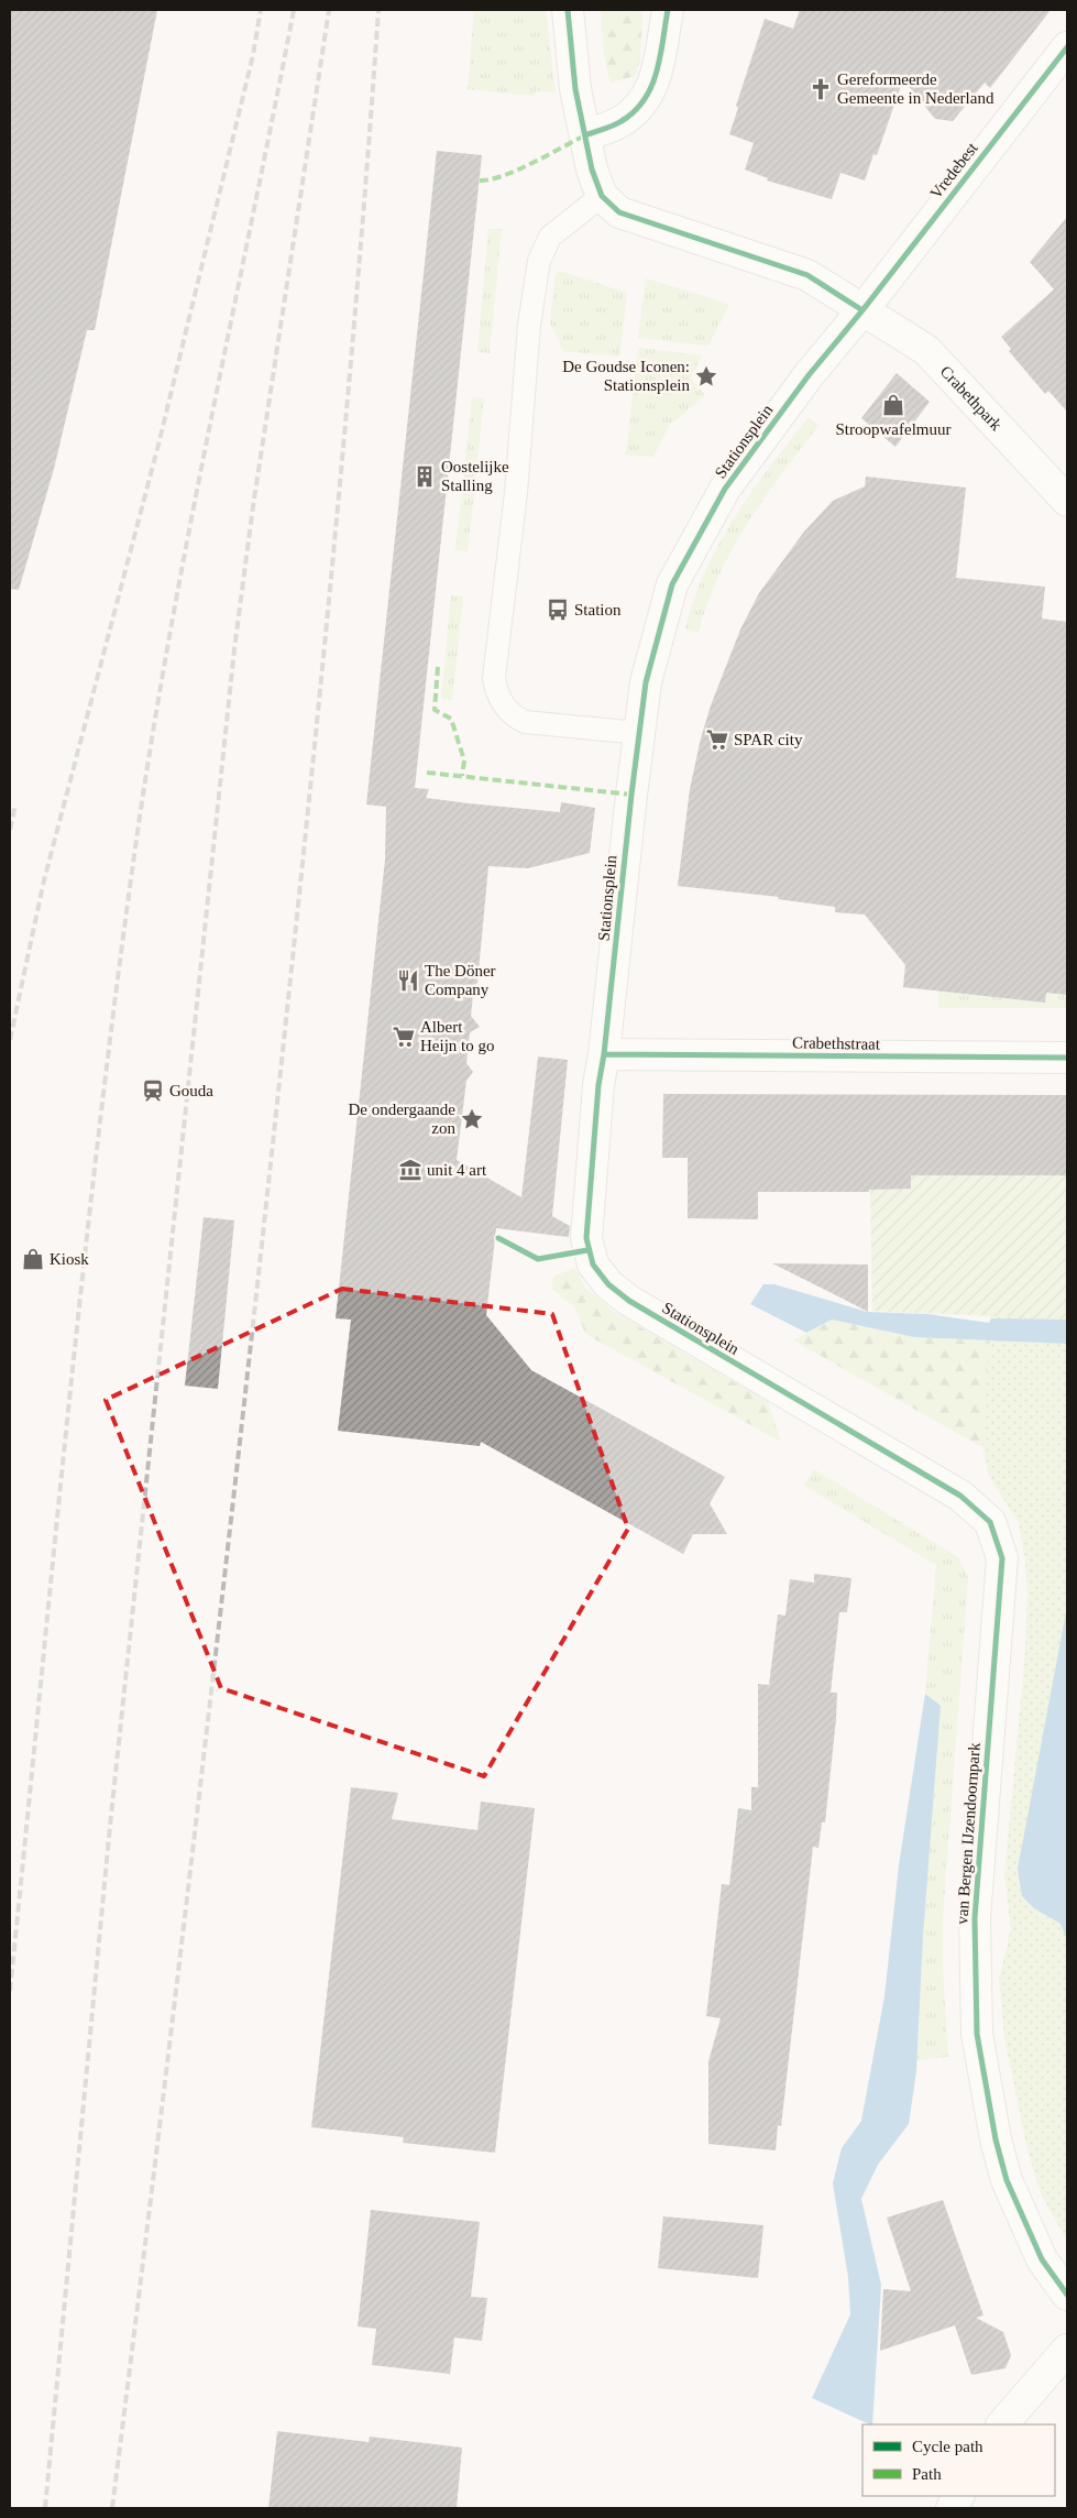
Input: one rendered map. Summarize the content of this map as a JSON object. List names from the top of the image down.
{
  "streets": {
    "street": [
      "Vredebest",
      "Crabethpark",
      "Stationsplein",
      "Crabethstraat",
      "van Bergen IJzendoornpark"
    ]
  },
  "crossings": [
    ["Vredebest", "Crabethpark"],
    ["Vredebest", "Stationsplein"],
    ["Crabethpark", "Stationsplein"],
    ["Stationsplein", "Crabethstraat"],
    ["Stationsplein", "van Bergen IJzendoornpark"]
  ],
  "places": {
    "church": ["Gereformeerde Gemeente in Nederland"],
    "place": ["De Goudse Iconen: Stationsplein", "De ondergaande zon"],
    "shop": ["Stroopwafelmuur", "Kiosk"],
    "building": ["Oostelijke Stalling"],
    "bus stop": ["Station"],
    "supermarket": ["SPAR city", "Albert Heijn to go"],
    "restaurant": ["The Döner Company"],
    "station": ["Gouda"],
    "museum": ["unit 4 art"]
  },
  "legend": ["Cycle path", "Path"]
}
